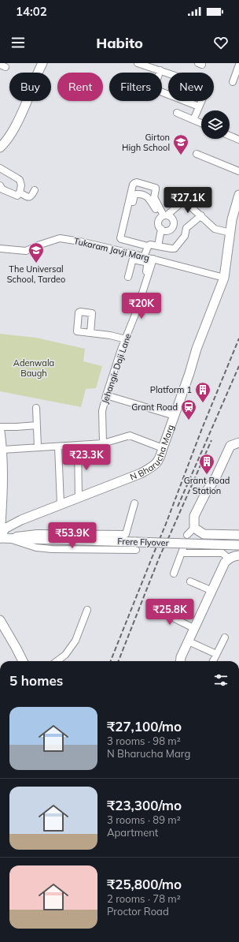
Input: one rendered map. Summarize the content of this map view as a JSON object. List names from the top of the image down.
{
  "streets": {
    "street": [
      "Tukaram Javji Marg",
      "Jehangir Daji Lane",
      "N Bharucha Marg",
      "Frere Flyover"
    ]
  },
  "crossings": [
    ["Tukaram Javji Marg", "Jehangir Daji Lane"],
    ["Tukaram Javji Marg", "N Bharucha Marg"],
    ["N Bharucha Marg", "Frere Flyover"]
  ],
  "parks": ["Adenwala Baugh"],
  "places": {
    "school or university": ["Girton High School", "The Universal School, Tardeo"],
    "building": ["Platform 1", "Grant Road Station"],
    "station": ["Grant Road"]
  },
  "page": {
    "status": "14:02",
    "header": "Habito",
    "chip": [
      "Buy",
      "Rent",
      "Filters",
      "New"
    ],
    "price": [
      "₹27.1K",
      "₹20K",
      "₹23.3K",
      "₹53.9K",
      "₹25.8K"
    ],
    "heading": "5 homes",
    "list": [
      {
        "name": "₹27,100/mo",
        "note": "3 rooms · 98 m² · N Bharucha Marg"
      },
      {
        "name": "₹23,300/mo",
        "note": "3 rooms · 89 m² · Apartment"
      },
      {
        "name": "₹25,800/mo",
        "note": "2 rooms · 78 m² · Proctor Road"
      }
    ]
  }
}
